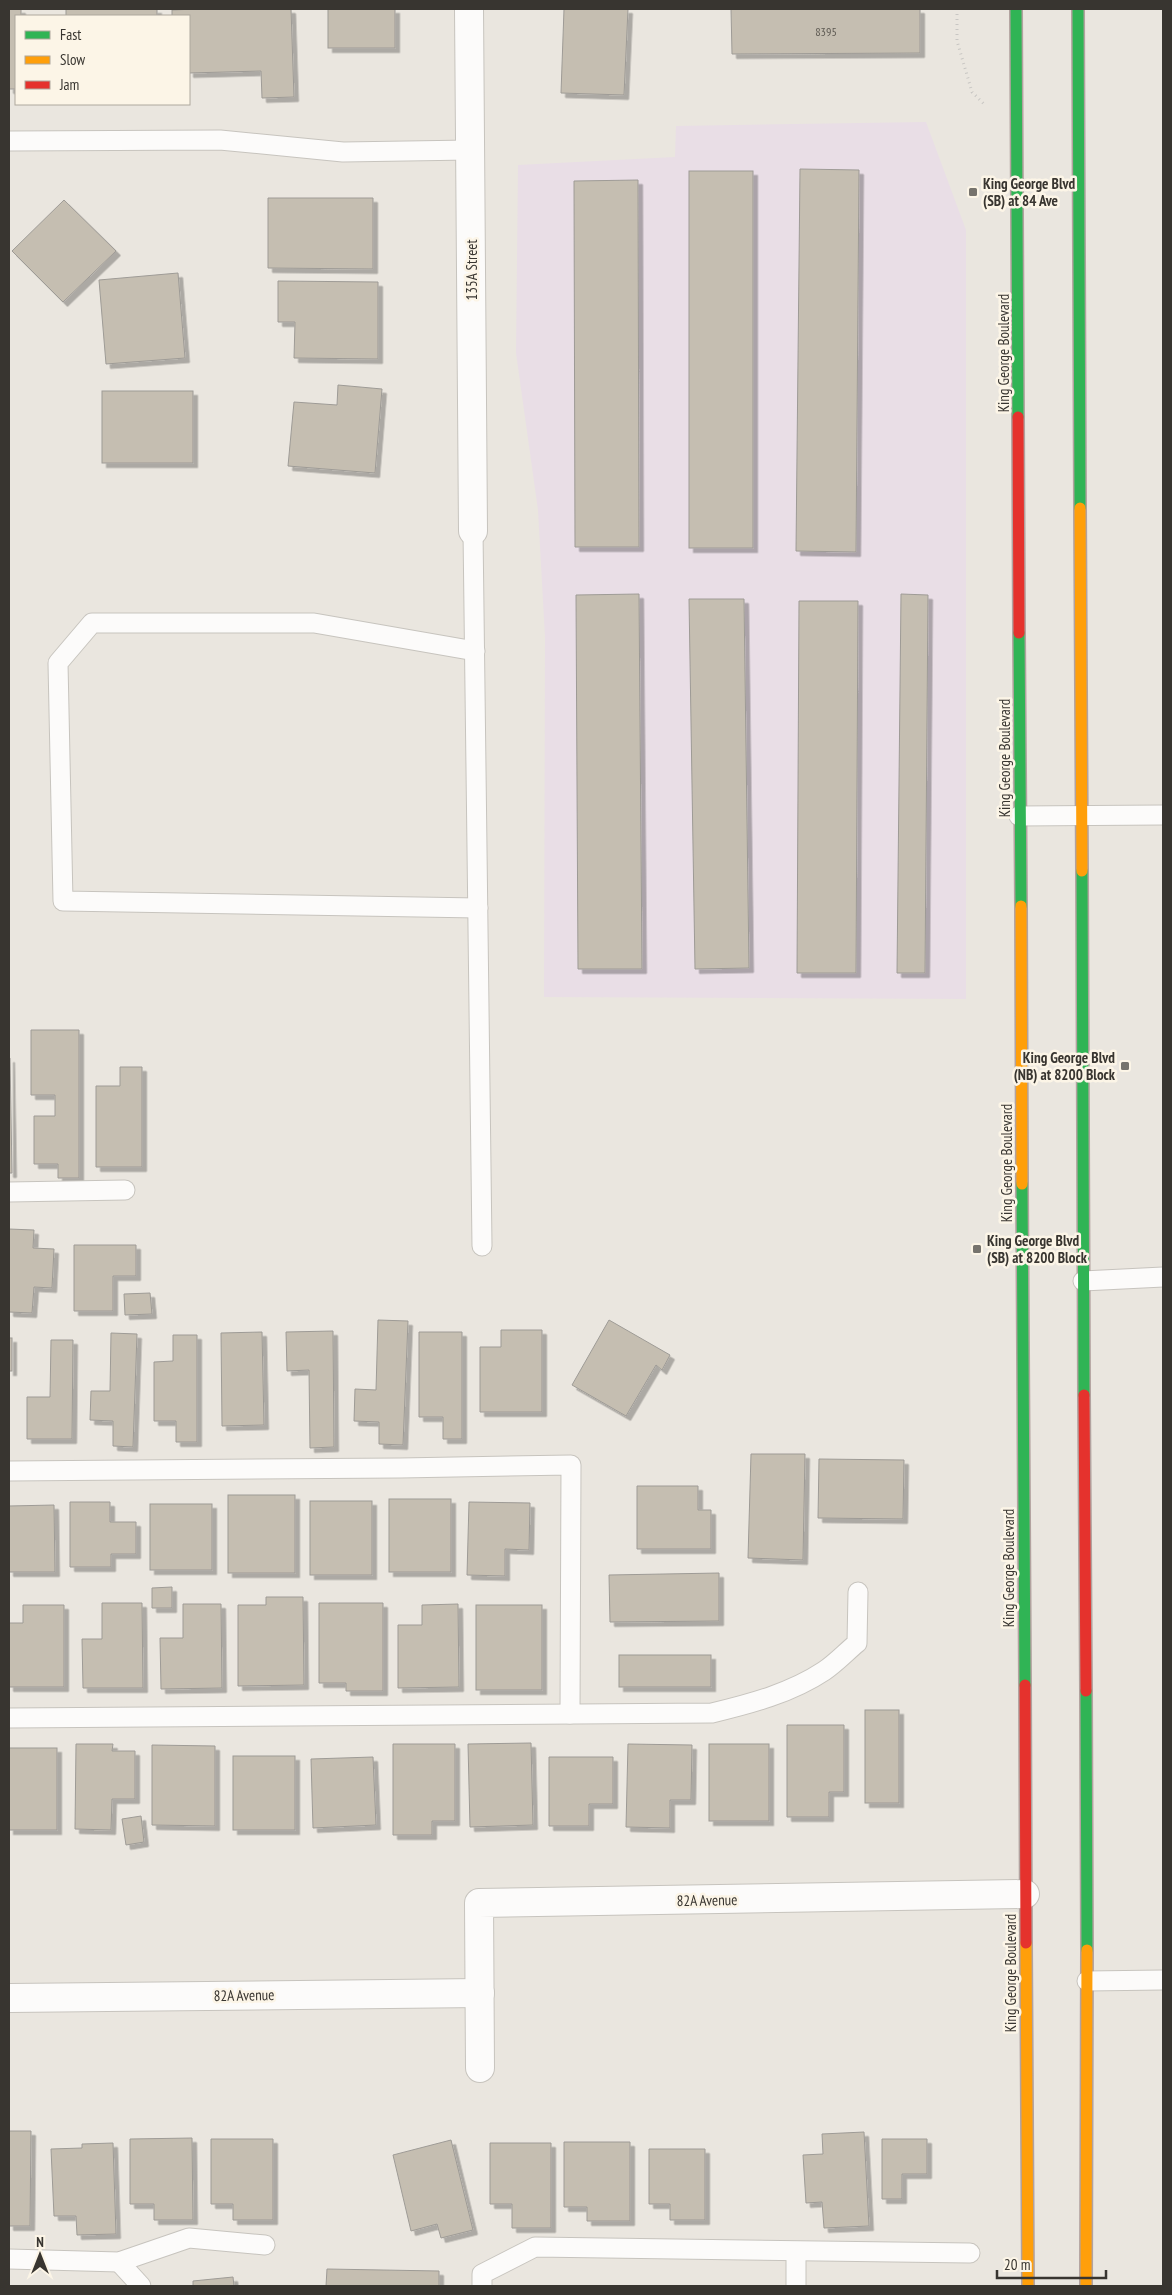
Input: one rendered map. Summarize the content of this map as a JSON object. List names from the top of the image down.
{
  "streets": {
    "main road": ["King George Boulevard"],
    "street": ["135A Street", "82A Avenue"]
  },
  "crossings": [
    ["King George Boulevard", "82A Avenue"]
  ],
  "places": {
    "transit": ["King George Blvd (SB) at 84 Ave", "King George Blvd (NB) at 8200 Block", "King George Blvd (SB) at 8200 Block"]
  },
  "house_numbers": ["8395"],
  "legend": ["Fast", "Slow", "Jam"],
  "scale_bar": "20 m",
  "north": "top"
}
